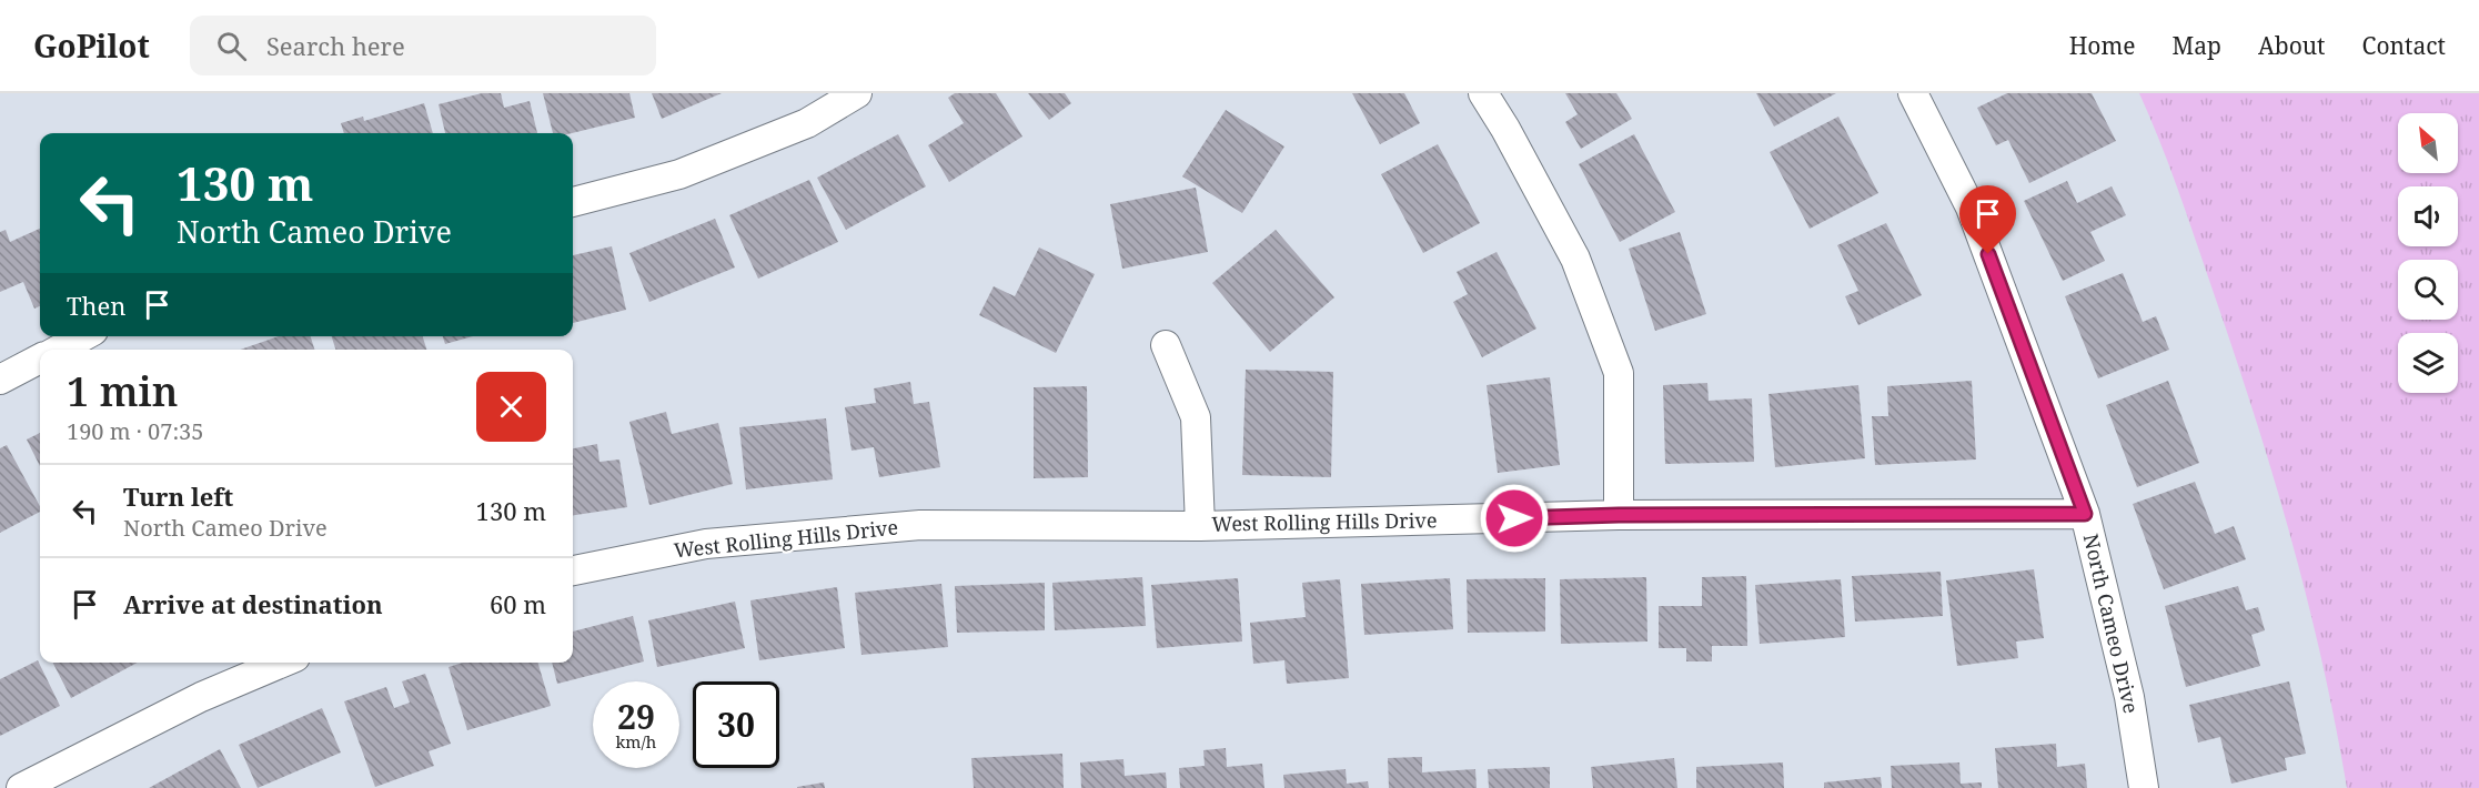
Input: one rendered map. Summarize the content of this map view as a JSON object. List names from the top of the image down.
{
  "streets": {
    "street": ["West Rolling Hills Drive", "North Cameo Drive"]
  },
  "crossings": [
    ["West Rolling Hills Drive", "North Cameo Drive"]
  ],
  "north": "top left",
  "page": {
    "header": "GoPilot",
    "search": "Search here",
    "nav": [
      "Home",
      "Map",
      "About",
      "Contact"
    ],
    "turn": ["130 m", "North Cameo Drive"],
    "then": "Then",
    "heading": ["1 min", "190 m · 07:35"],
    "list": [
      {
        "name": "Turn left",
        "note": "North Cameo Drive",
        "value": "130 m"
      },
      {
        "name": "Arrive at destination",
        "value": "60 m"
      }
    ],
    "speed": "29 km/h",
    "limit": "30"
  }
}
